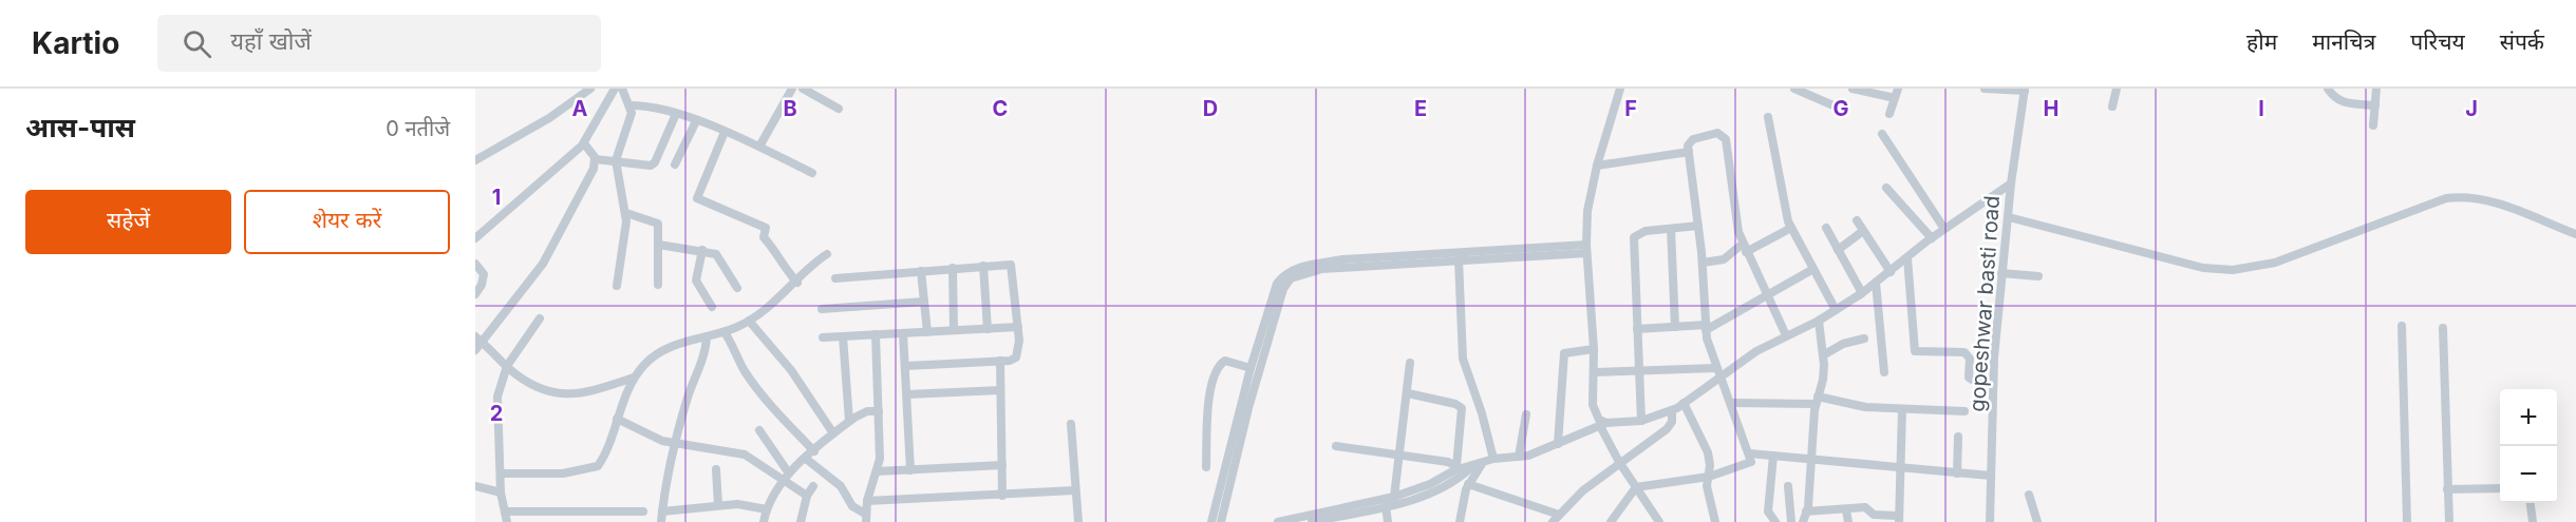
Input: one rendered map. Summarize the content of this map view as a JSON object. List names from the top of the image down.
{
  "streets": {
    "street": ["gopeshwar basti road"]
  },
  "page": {
    "header": "Kartio",
    "search": "यहाँ खोजें",
    "nav": [
      "होम",
      "मानचित्र",
      "परिचय",
      "संपर्क"
    ],
    "heading": ["आस-पास", "0 नतीजे"],
    "buttons": ["सहेजें", "शेयर करें"],
    "map_buttons": ["+", "−"]
  },
  "grid": {
    "columns": [
      "A",
      "B",
      "C",
      "D",
      "E",
      "F",
      "G",
      "H",
      "I",
      "J"
    ],
    "rows": ["1", "2"]
  }
}
